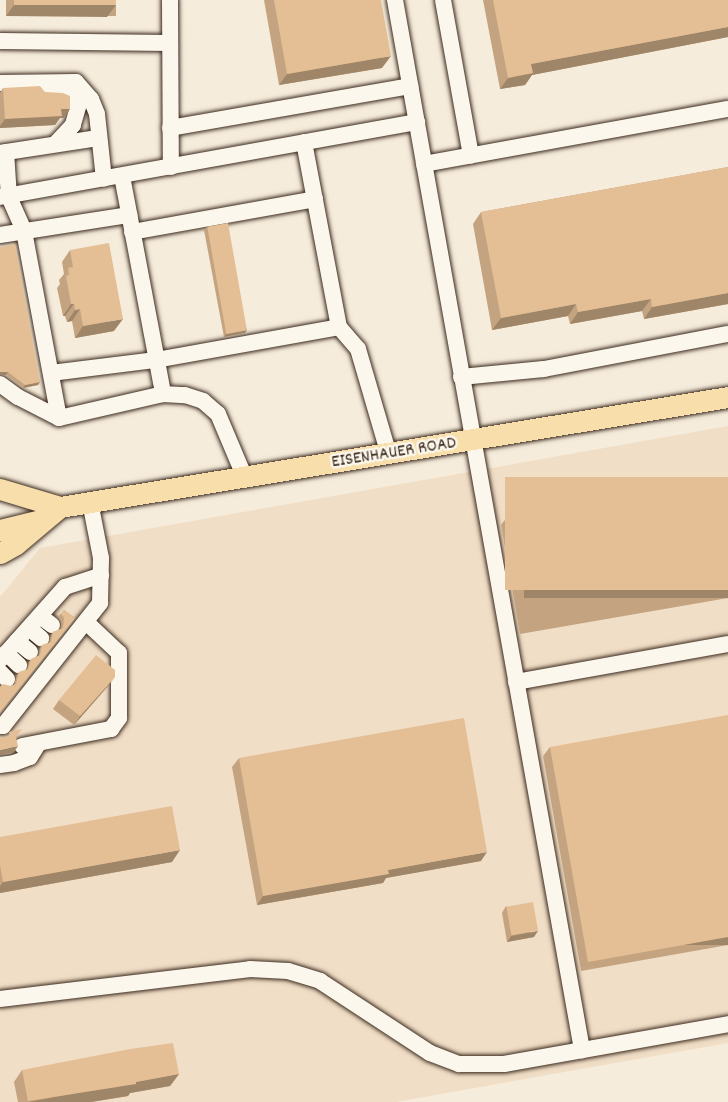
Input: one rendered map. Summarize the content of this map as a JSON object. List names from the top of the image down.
{
  "streets": {
    "main road": ["EISENHAUER ROAD"]
  }
}
